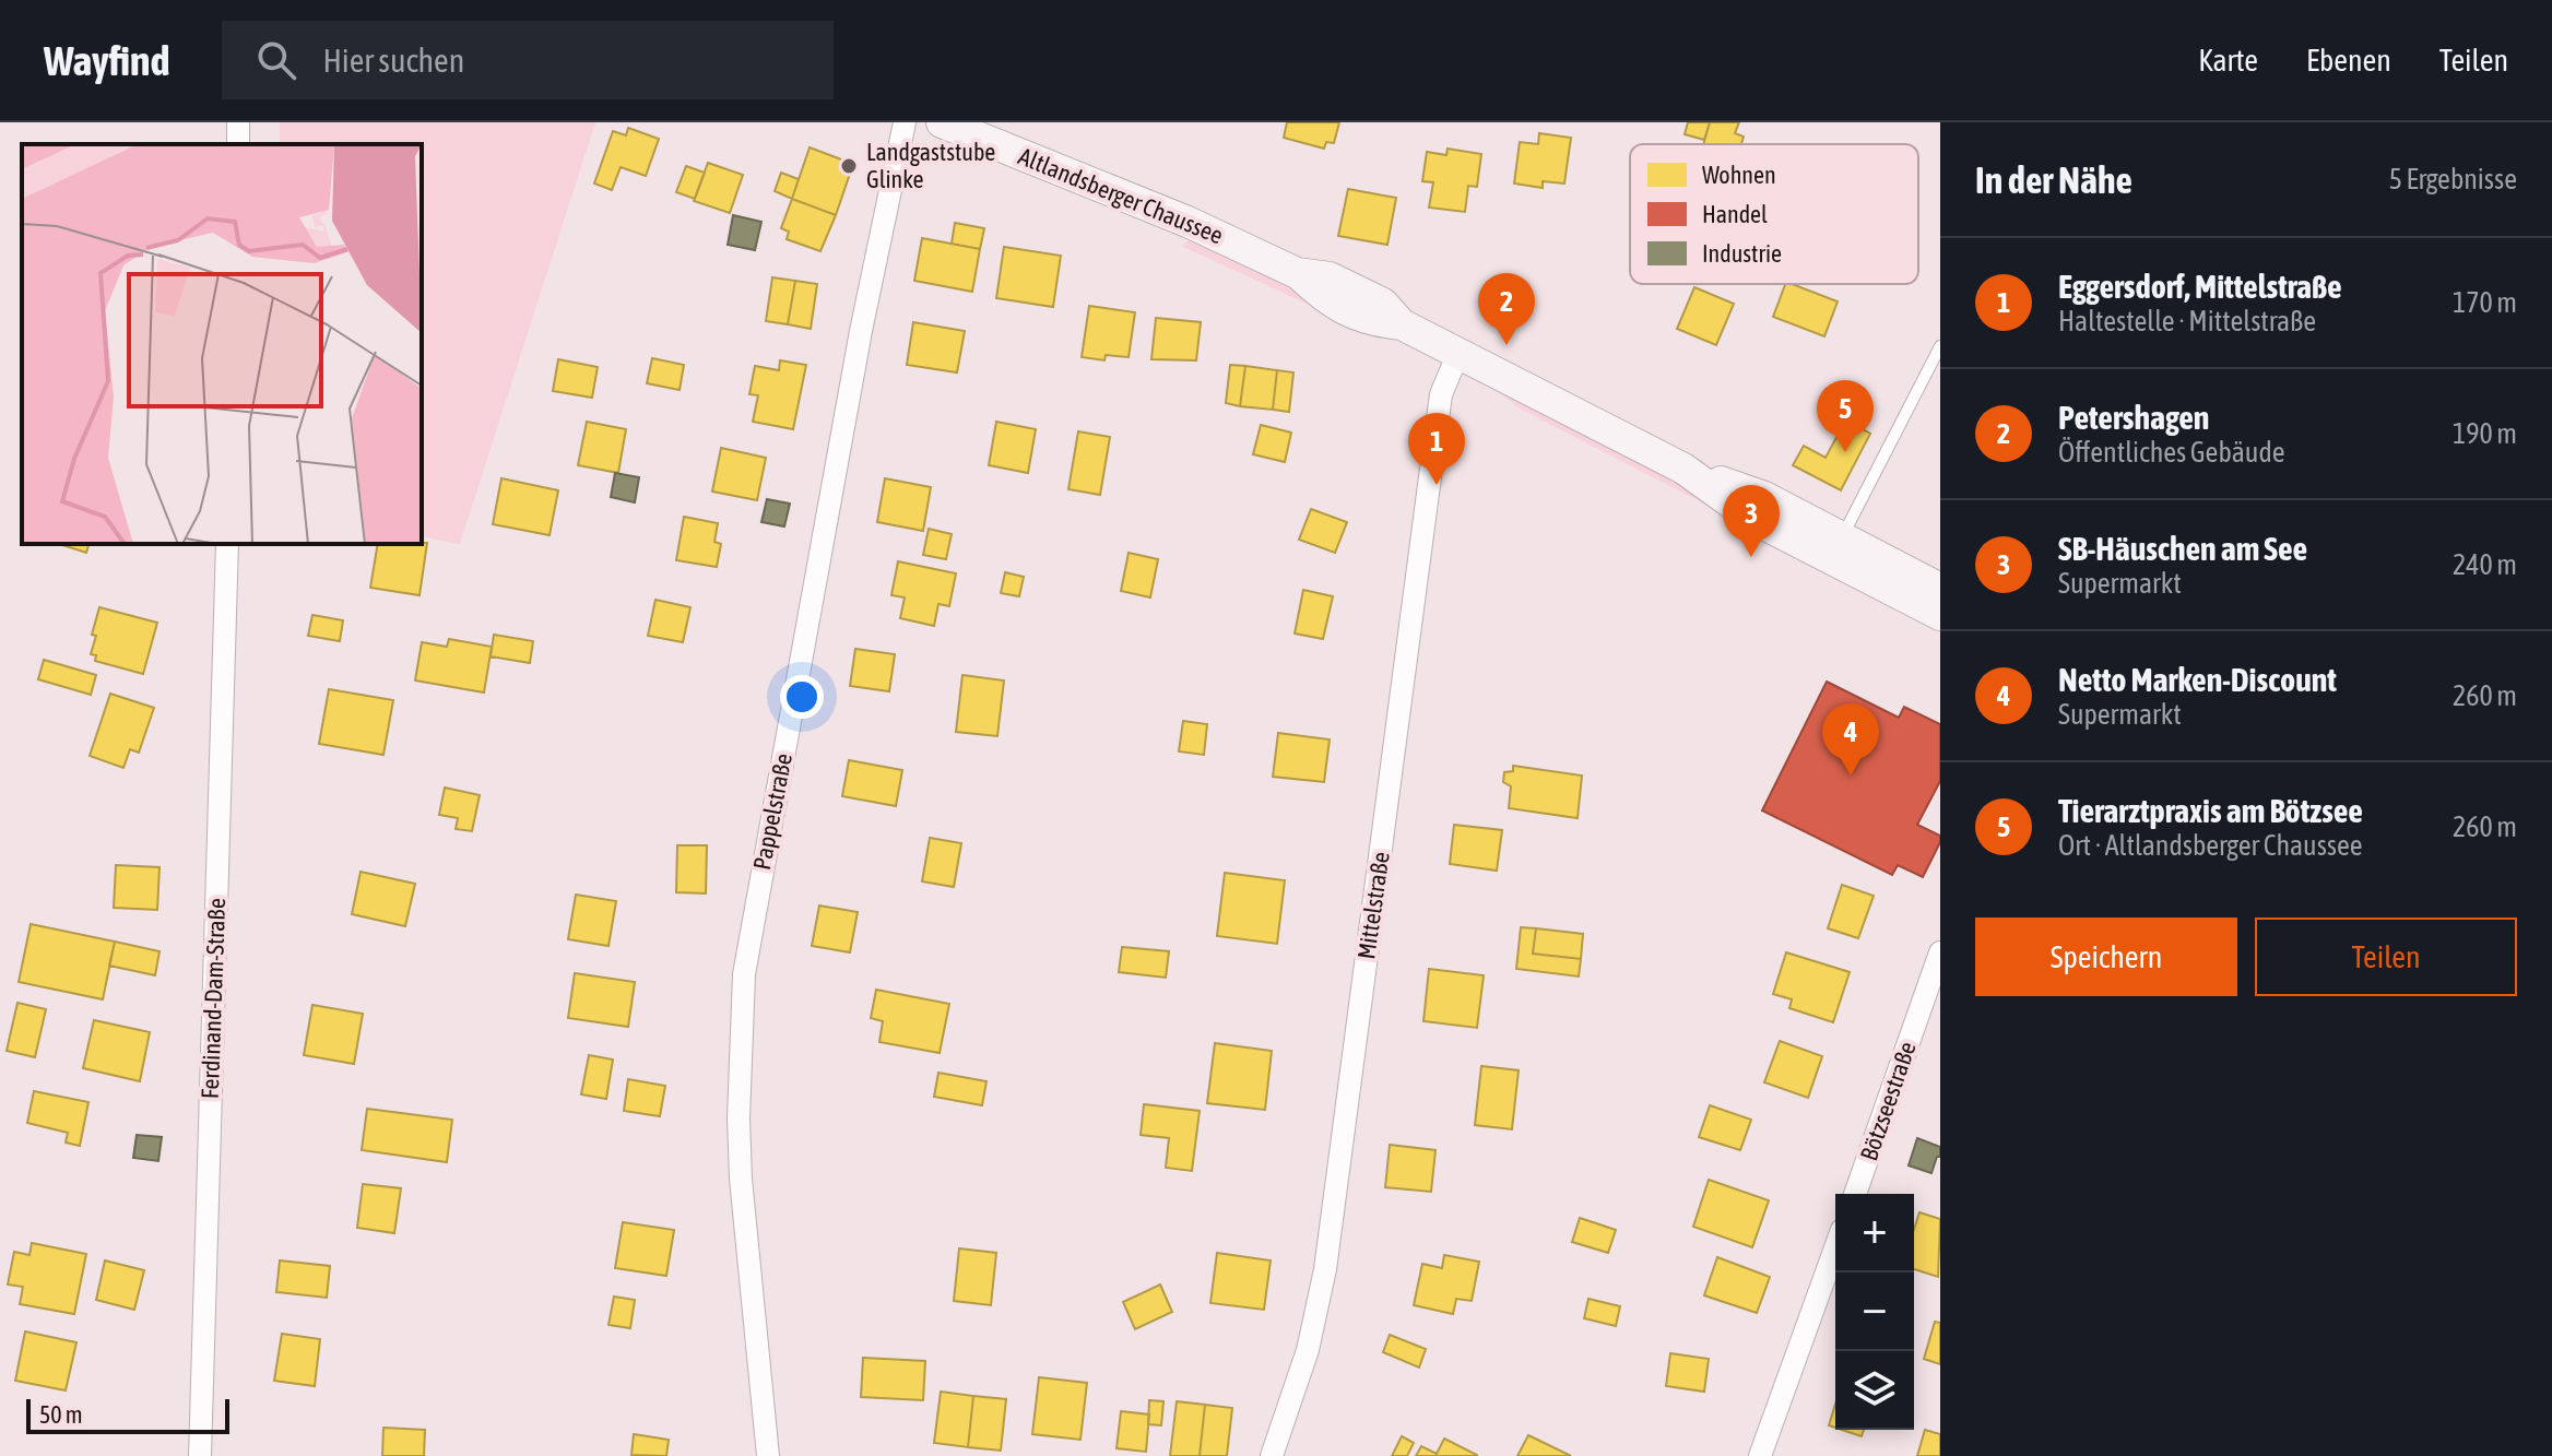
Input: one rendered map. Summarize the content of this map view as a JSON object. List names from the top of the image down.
{
  "streets": {
    "main road": ["Altlandsberger Chaussee"],
    "street": [
      "Pappelstraße",
      "Mittelstraße",
      "Ferdinand-Dam-Straße",
      "Bötzseestraße"
    ]
  },
  "crossings": [
    ["Altlandsberger Chaussee", "Mittelstraße"]
  ],
  "places": ["Landgaststube Glinke"],
  "legend": ["Wohnen", "Handel", "Industrie"],
  "scale_bar": "50 m",
  "page": {
    "header": "Wayfind",
    "search": "Hier suchen",
    "nav": ["Karte", "Ebenen", "Teilen"],
    "heading": ["In der Nähe", "5 Ergebnisse"],
    "list": [
      {
        "mark": "1",
        "name": "Eggersdorf, Mittelstraße",
        "note": "Haltestelle · Mittelstraße",
        "value": "170 m"
      },
      {
        "mark": "2",
        "name": "Petershagen",
        "note": "Öffentliches Gebäude",
        "value": "190 m"
      },
      {
        "mark": "3",
        "name": "SB-Häuschen am See",
        "note": "Supermarkt",
        "value": "240 m"
      },
      {
        "mark": "4",
        "name": "Netto Marken-Discount",
        "note": "Supermarkt",
        "value": "260 m"
      },
      {
        "mark": "5",
        "name": "Tierarztpraxis am Bötzsee",
        "note": "Ort · Altlandsberger Chaussee",
        "value": "260 m"
      }
    ],
    "pins": [
      "2",
      "5",
      "1",
      "3",
      "4"
    ],
    "buttons": ["Speichern", "Teilen"],
    "map_buttons": ["+", "−"],
    "scale": "50 m"
  }
}
